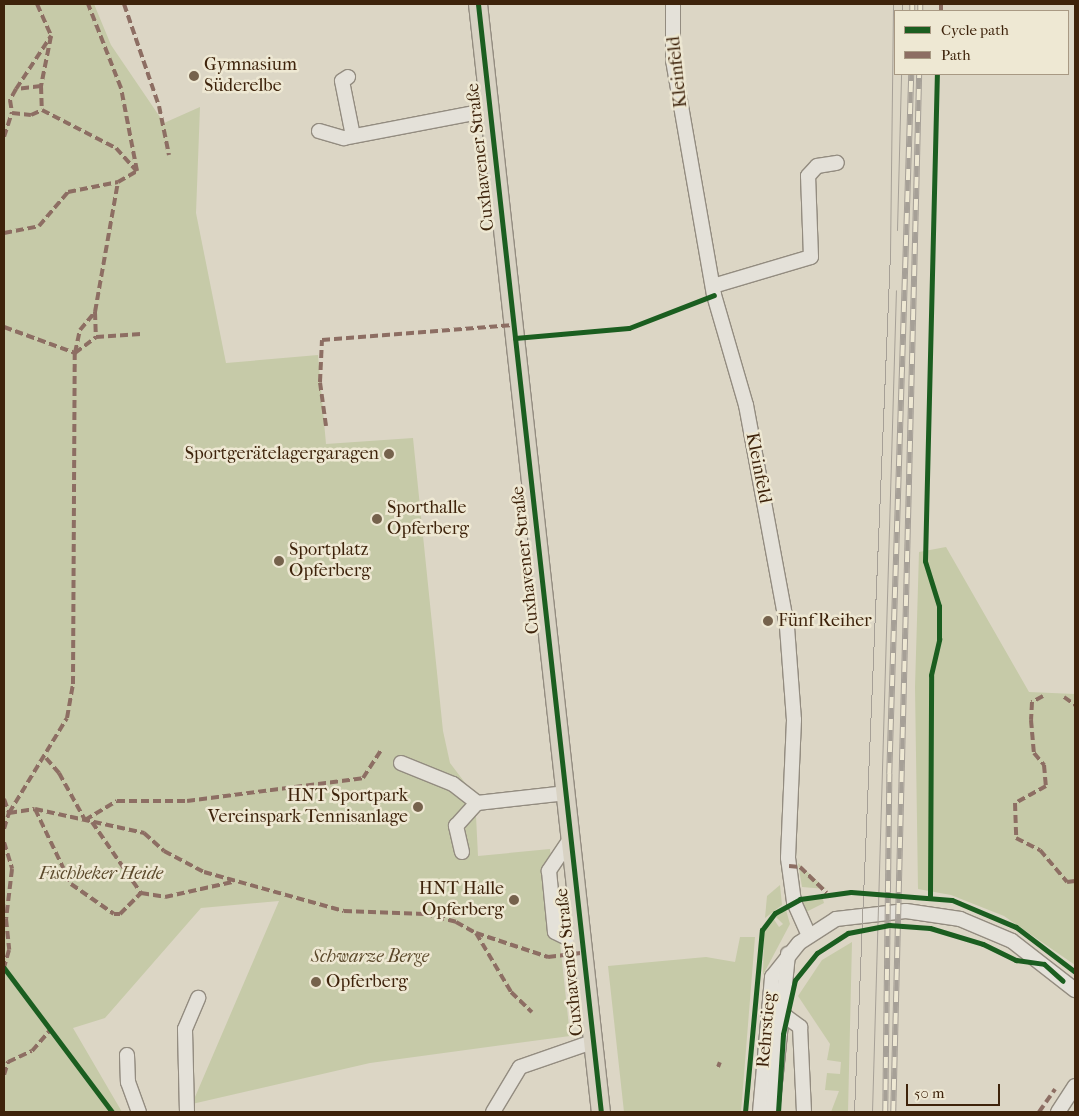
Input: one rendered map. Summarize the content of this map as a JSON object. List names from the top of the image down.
{
  "streets": {
    "main road": ["Cuxhavener Straße"],
    "street": ["Kleinfeld", "Rehrstieg"]
  },
  "crossings": [
    ["Kleinfeld", "Rehrstieg"]
  ],
  "parks": ["Fischbeker Heide", "Schwarze Berge"],
  "places": [
    "Gymnasium Süderelbe",
    "Sportgerätelagergaragen",
    "Sporthalle Opferberg",
    "Sportplatz Opferberg",
    "Fünf Reiher",
    "HNT Sportpark Vereinspark Tennisanlage",
    "HNT Halle Opferberg",
    "Opferberg"
  ],
  "legend": ["Cycle path", "Path"],
  "scale_bar": "50 m"
}
